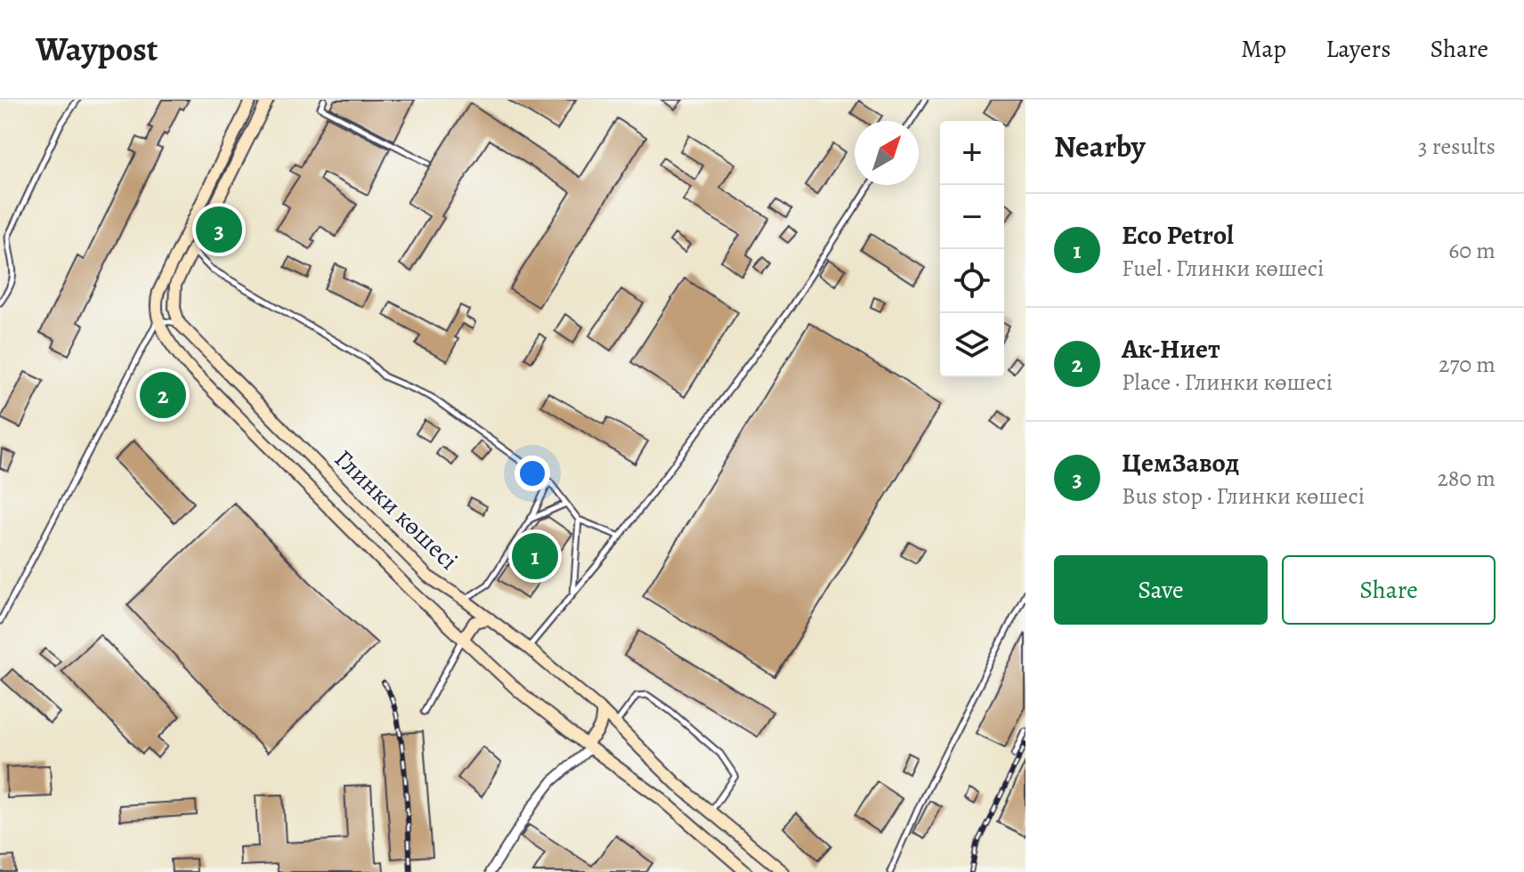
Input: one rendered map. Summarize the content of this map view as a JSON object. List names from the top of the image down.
{
  "streets": {
    "main road": ["Глинки көшесі"]
  },
  "north": "top right",
  "page": {
    "header": "Waypost",
    "nav": ["Map", "Layers", "Share"],
    "heading": ["Nearby", "3 results"],
    "map_buttons": ["+", "−"],
    "list": [
      {
        "mark": "1",
        "name": "Eco Petrol",
        "note": "Fuel · Глинки көшесі",
        "value": "60 m"
      },
      {
        "mark": "2",
        "name": "Ак-Ниет",
        "note": "Place · Глинки көшесі",
        "value": "270 m"
      },
      {
        "mark": "3",
        "name": "ЦемЗавод",
        "note": "Bus stop · Глинки көшесі",
        "value": "280 m"
      }
    ],
    "pins": ["3", "2", "1"],
    "buttons": ["Save", "Share"]
  }
}
